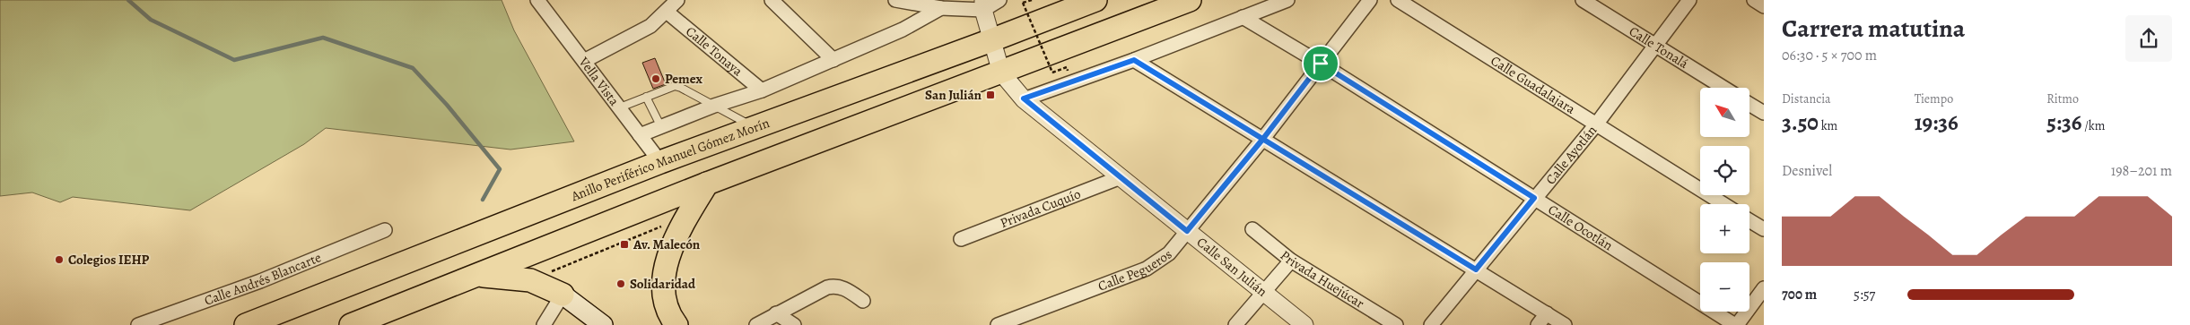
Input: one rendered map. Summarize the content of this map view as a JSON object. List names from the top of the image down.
{
  "streets": {
    "highway": ["Anillo Periférico Manuel Gómez Morín"],
    "street": [
      "Calle Tonalá",
      "Calle Tonaya",
      "Vella Vista",
      "Calle Guadalajara",
      "Calle Ayotlán",
      "Privada Cuquío",
      "Calle Ocotlán",
      "Calle San Julián",
      "Calle Pegueros",
      "Calle Andrés Blancarte",
      "Privada Huejúcar"
    ]
  },
  "crossings": [
    ["Calle Tonalá", "Calle Ayotlán"],
    ["Vella Vista", "Anillo Periférico Manuel Gómez Morín"],
    ["Calle Guadalajara", "Calle Ayotlán"],
    ["Calle Ayotlán", "Calle Ocotlán"],
    ["Anillo Periférico Manuel Gómez Morín", "Calle San Julián"],
    ["Privada Cuquío", "Calle San Julián"],
    ["Calle Ocotlán", "Calle Pegueros"],
    ["Calle San Julián", "Calle Pegueros"]
  ],
  "places": {
    "other": ["Pemex", "Colegios IEHP", "Solidaridad"],
    "transit": ["San Julián", "Av. Malecón"]
  },
  "north": "top left",
  "page": {
    "heading": ["Carrera matutina", "06:30 · 5 × 700 m"],
    "stats": [
      ["Distancia", "3.50 km"],
      ["Tiempo", "19:36"],
      ["Ritmo", "5:36 /km"]
    ],
    "map_buttons": ["+", "−"],
    "chart": ["Desnivel", "198–201 m"],
    "list": [
      {
        "name": "700 m",
        "note": "5:57"
      }
    ]
  }
}
